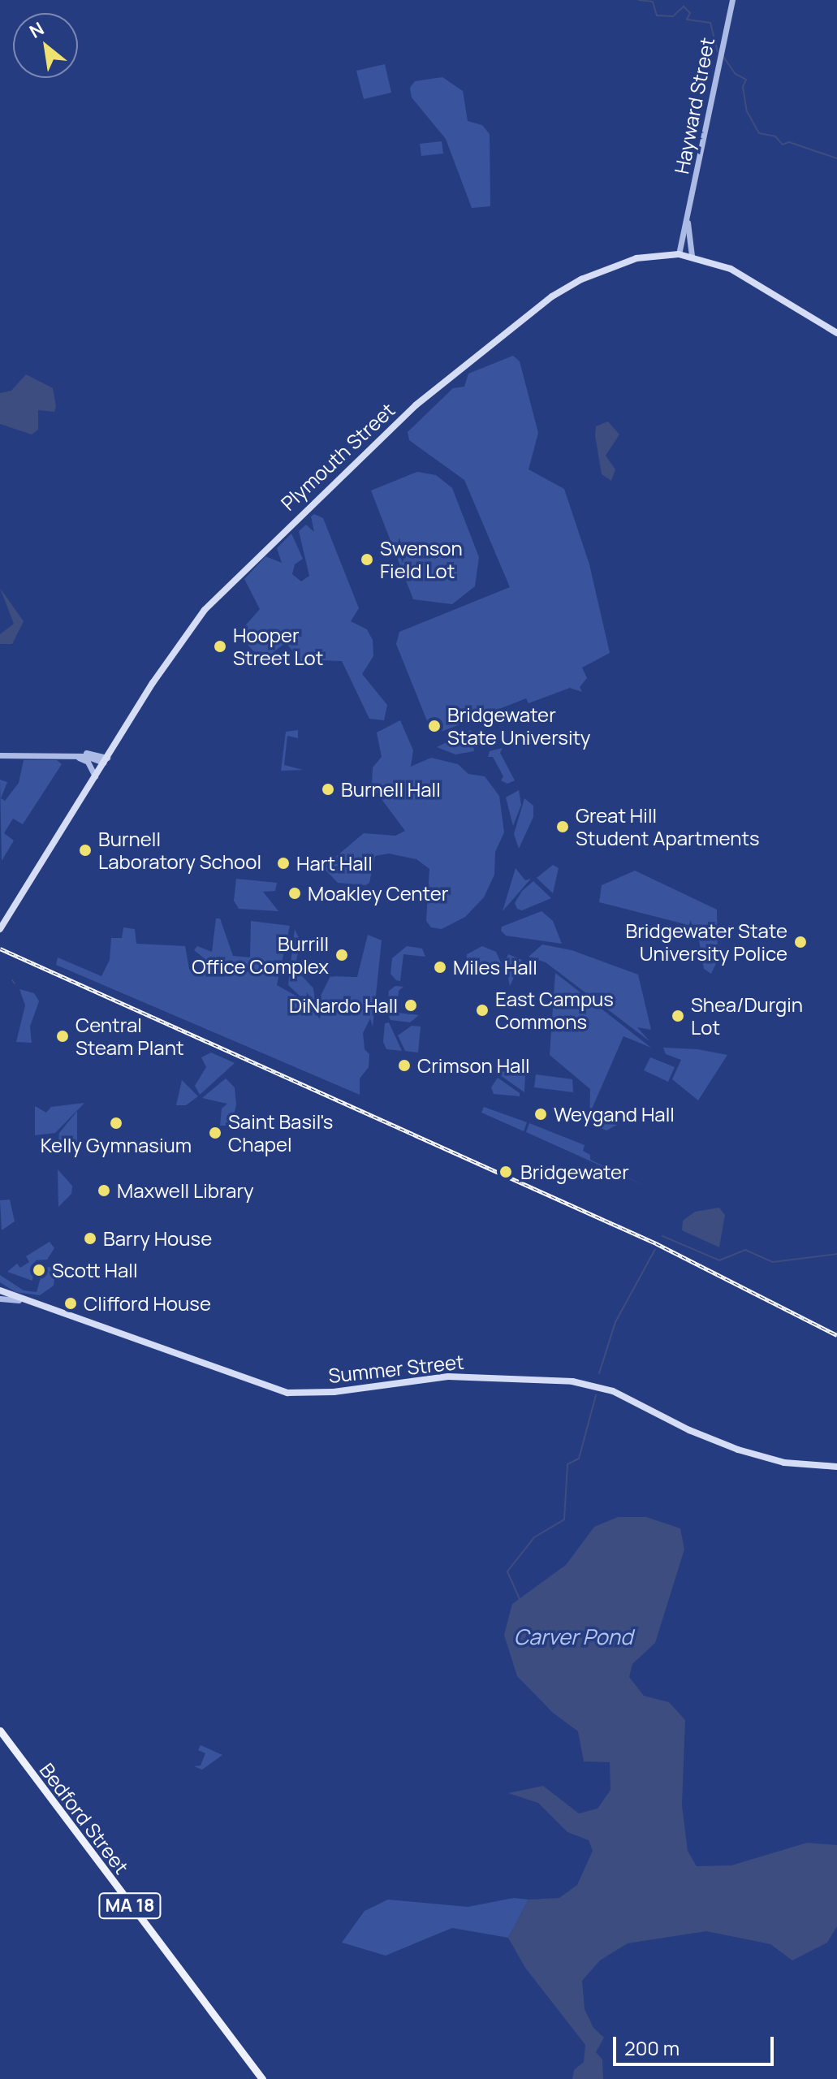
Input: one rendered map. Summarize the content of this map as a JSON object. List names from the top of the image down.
{
  "streets": {
    "main road": [
      "Plymouth Street",
      "Summer Street",
      "Bedford Street",
      "MA 18"
    ],
    "street": ["Hayward Street"]
  },
  "crossings": [
    ["Hayward Street", "Plymouth Street"]
  ],
  "water": ["Carver Pond"],
  "places": [
    "Swenson Field Lot",
    "Hooper Street Lot",
    "Bridgewater State University",
    "Burnell Hall",
    "Great Hill Student Apartments",
    "Burnell Laboratory School",
    "Hart Hall",
    "Moakley Center",
    "Bridgewater State University Police",
    "Burrill Office Complex",
    "Miles Hall",
    "DiNardo Hall",
    "East Campus Commons",
    "Shea/Durgin Lot",
    "Central Steam Plant",
    "Crimson Hall",
    "Weygand Hall",
    "Kelly Gymnasium",
    "Saint Basil's Chapel",
    "Bridgewater",
    "Maxwell Library",
    "Barry House",
    "Scott Hall",
    "Clifford House"
  ],
  "scale_bar": "200 m",
  "north": "top left"
}
